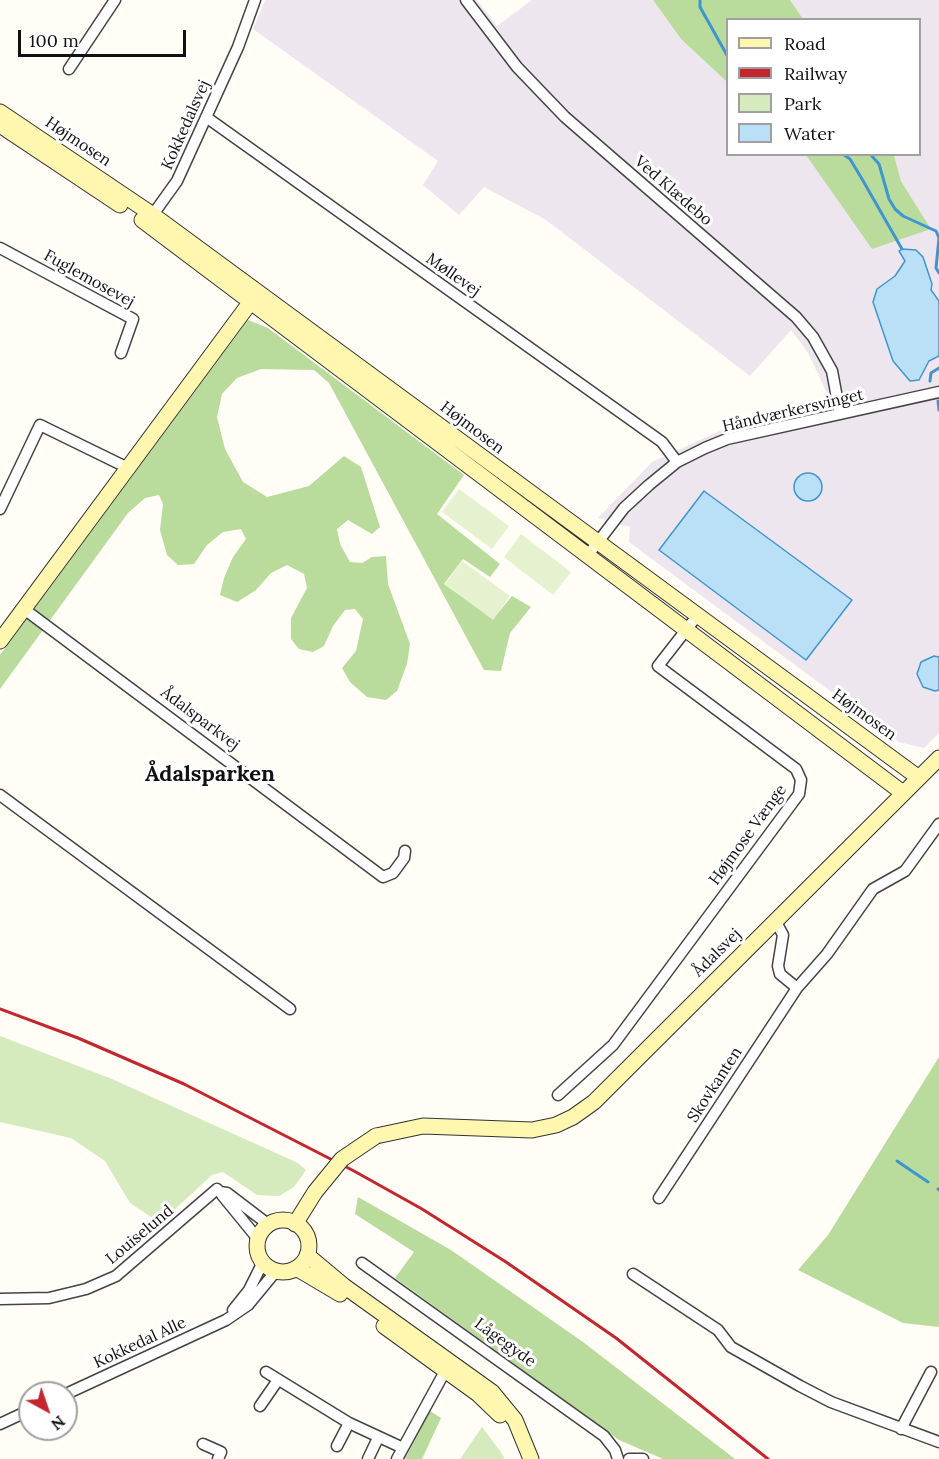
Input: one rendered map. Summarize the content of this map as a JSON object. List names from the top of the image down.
{
  "streets": {
    "street": [
      "Kokkedalsvej",
      "Højmosen",
      "Ved Klædebo",
      "Møllevej",
      "Fuglemosevej",
      "Håndværkersvinget",
      "Ådalsparkvej",
      "Højmose Vænge",
      "Ådalsvej",
      "Skovkanten",
      "Louiselund",
      "Kokkedal Alle",
      "Lågegyde"
    ]
  },
  "crossings": [
    ["Kokkedalsvej", "Højmosen"],
    ["Kokkedalsvej", "Møllevej"],
    ["Højmosen", "Håndværkersvinget"],
    ["Højmosen", "Højmose Vænge"],
    ["Højmosen", "Ådalsvej"],
    ["Ved Klædebo", "Håndværkersvinget"],
    ["Møllevej", "Håndværkersvinget"],
    ["Ådalsvej", "Kokkedal Alle"]
  ],
  "districts": ["Ådalsparken"],
  "legend": [
    "Road",
    "Railway",
    "Park",
    "Water"
  ],
  "scale_bar": "100 m",
  "north": "bottom right"
}
